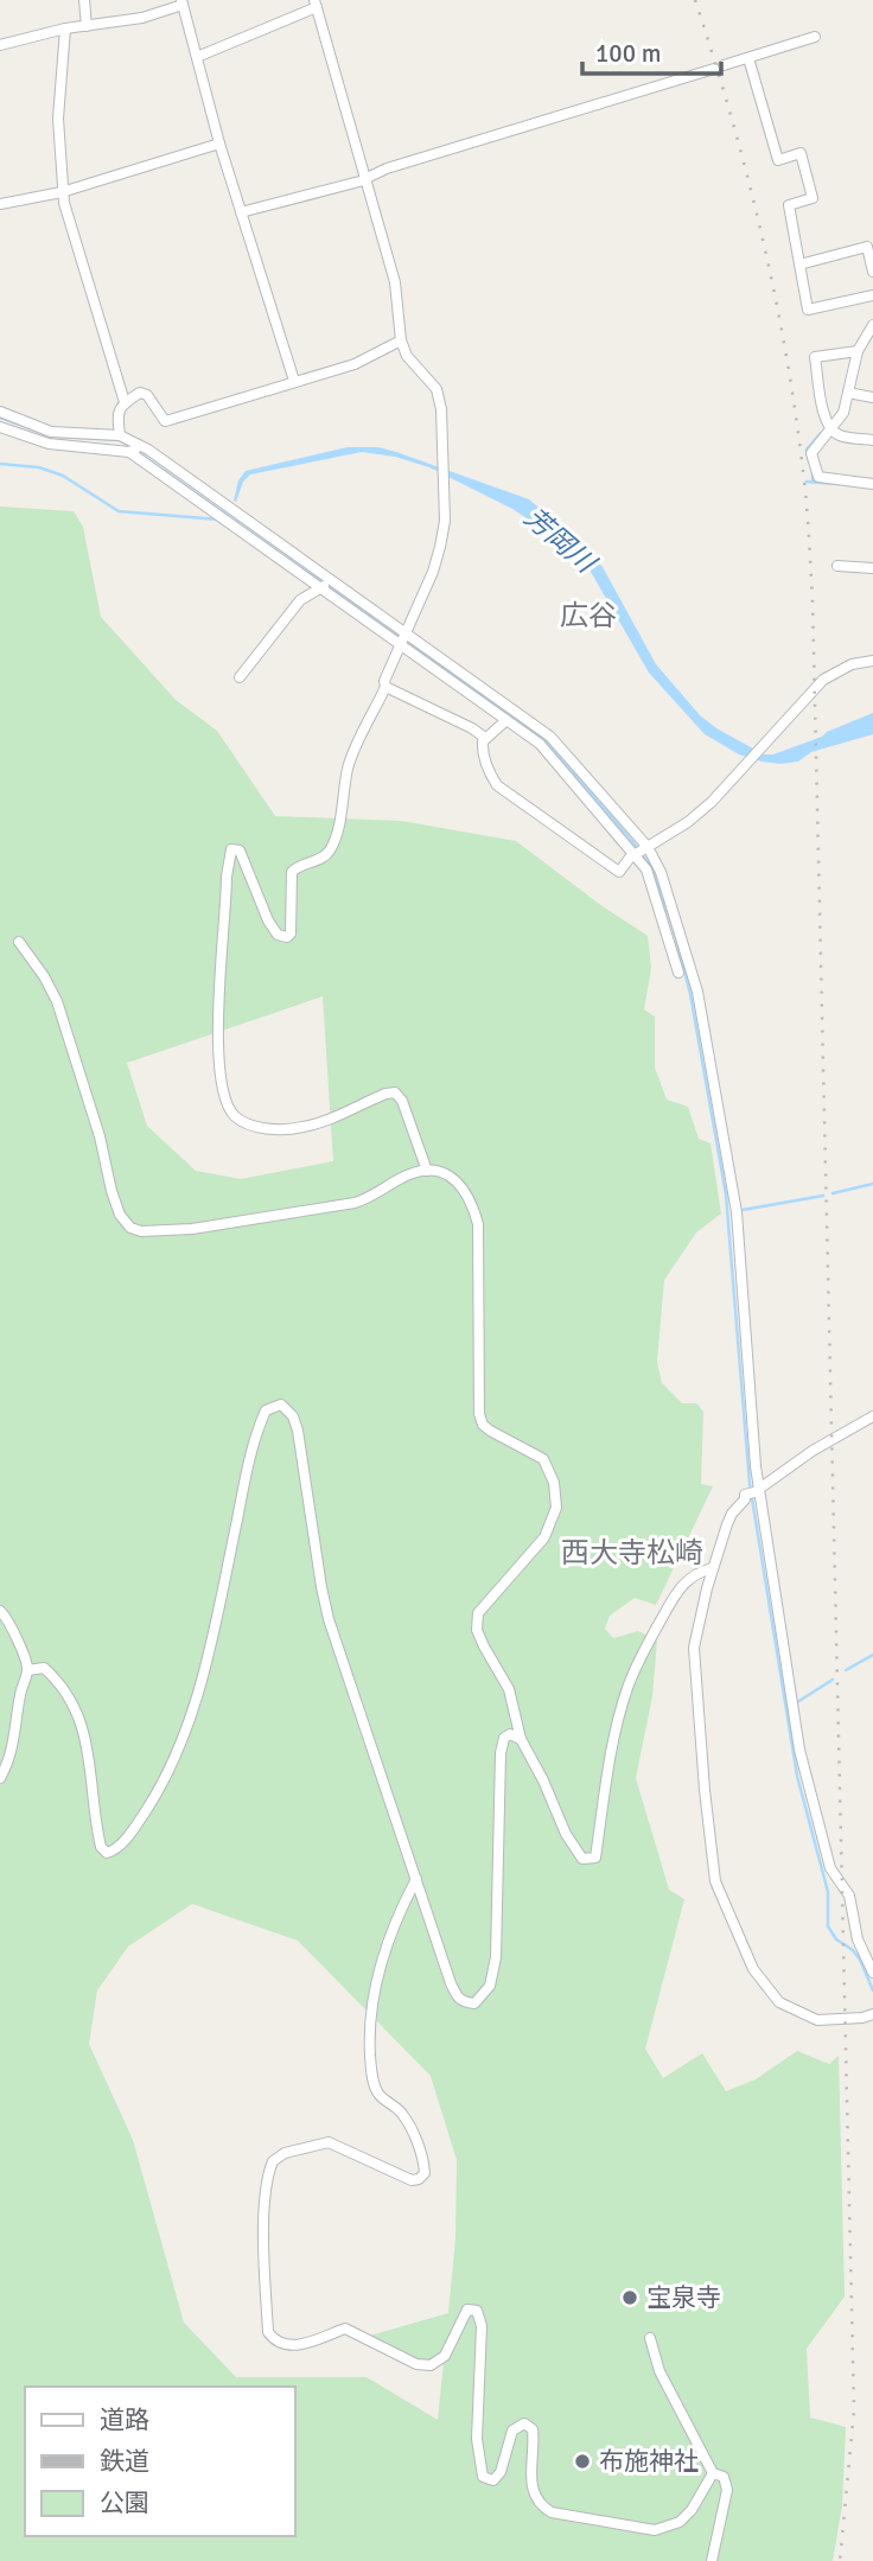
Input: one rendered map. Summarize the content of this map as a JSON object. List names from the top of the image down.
{
  "districts": ["広谷", "西大寺松崎"],
  "water": ["芳岡川"],
  "places": ["宝泉寺", "布施神社"],
  "legend": ["道路", "鉄道", "公園"],
  "scale_bar": "100 m"
}
